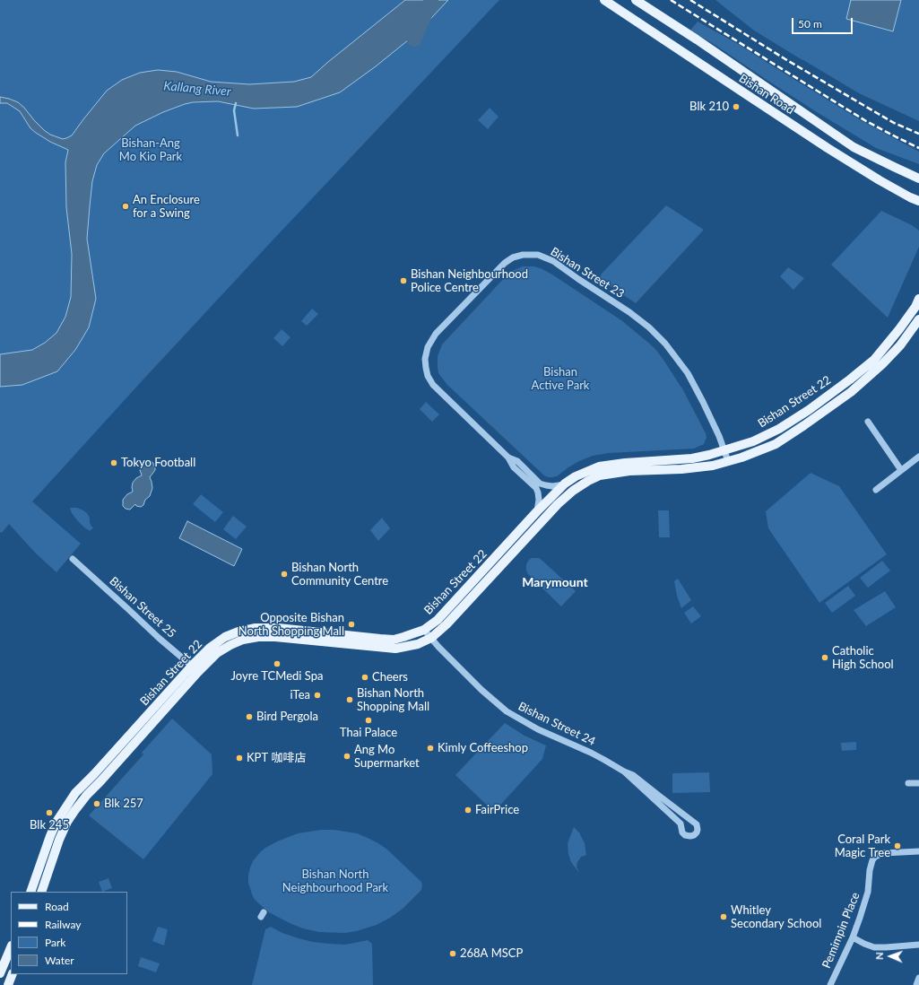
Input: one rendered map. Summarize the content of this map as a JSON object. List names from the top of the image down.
{
  "streets": {
    "main road": ["Bishan Road", "Bishan Street 22"],
    "street": [
      "Bishan Street 23",
      "Bishan Street 25",
      "Bishan Street 24",
      "Pemimpin Place"
    ]
  },
  "crossings": [
    ["Bishan Street 23", "Bishan Street 22"],
    ["Bishan Street 22", "Bishan Street 25"],
    ["Bishan Street 22", "Bishan Street 24"]
  ],
  "districts": ["Marymount"],
  "water": ["Kallang River"],
  "parks": ["Bishan-Ang Mo Kio Park", "Bishan Active Park", "Bishan North Neighbourhood Park"],
  "places": [
    "Blk 210",
    "An Enclosure for a Swing",
    "Bishan Neighbourhood Police Centre",
    "Tokyo Football",
    "Bishan North Community Centre",
    "Opposite Bishan North Shopping Mall",
    "Catholic High School",
    "Joyre TCMedi Spa",
    "Cheers",
    "iTea",
    "Bishan North Shopping Mall",
    "Bird Pergola",
    "Thai Palace",
    "Kimly Coffeeshop",
    "Ang Mo Supermarket",
    "KPT 咖啡店",
    "Blk 257",
    "FairPrice",
    "Blk 245",
    "Coral Park Magic Tree",
    "Whitley Secondary School",
    "268A MSCP"
  ],
  "legend": [
    "Road",
    "Railway",
    "Park",
    "Water"
  ],
  "scale_bar": "50 m",
  "north": "left"
}
